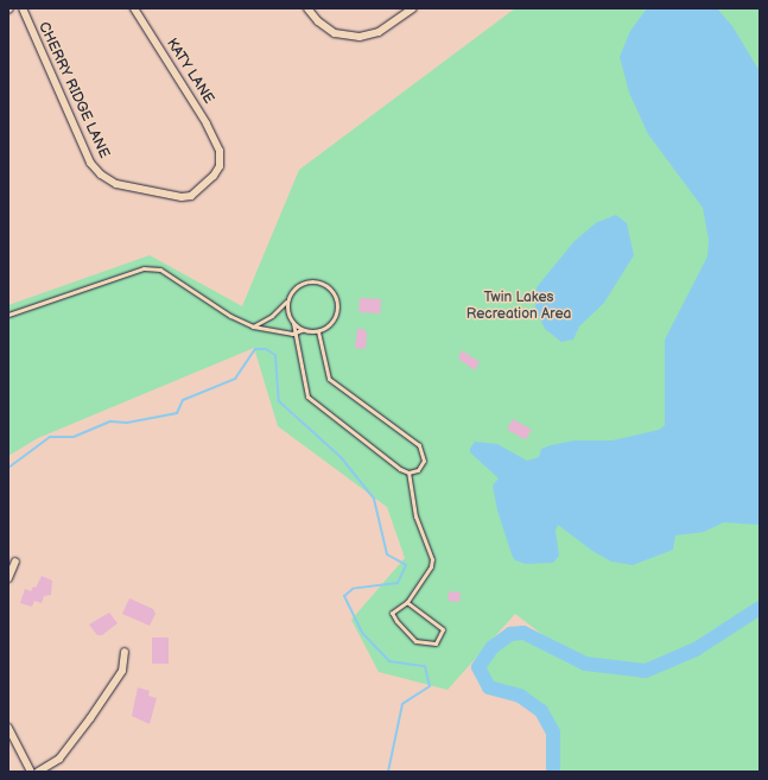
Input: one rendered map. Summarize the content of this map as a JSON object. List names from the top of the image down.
{
  "streets": {
    "street": ["KATY LANE", "CHERRY RIDGE LANE"]
  },
  "crossings": [
    ["KATY LANE", "CHERRY RIDGE LANE"]
  ],
  "parks": ["Twin Lakes Recreation Area"]
}
